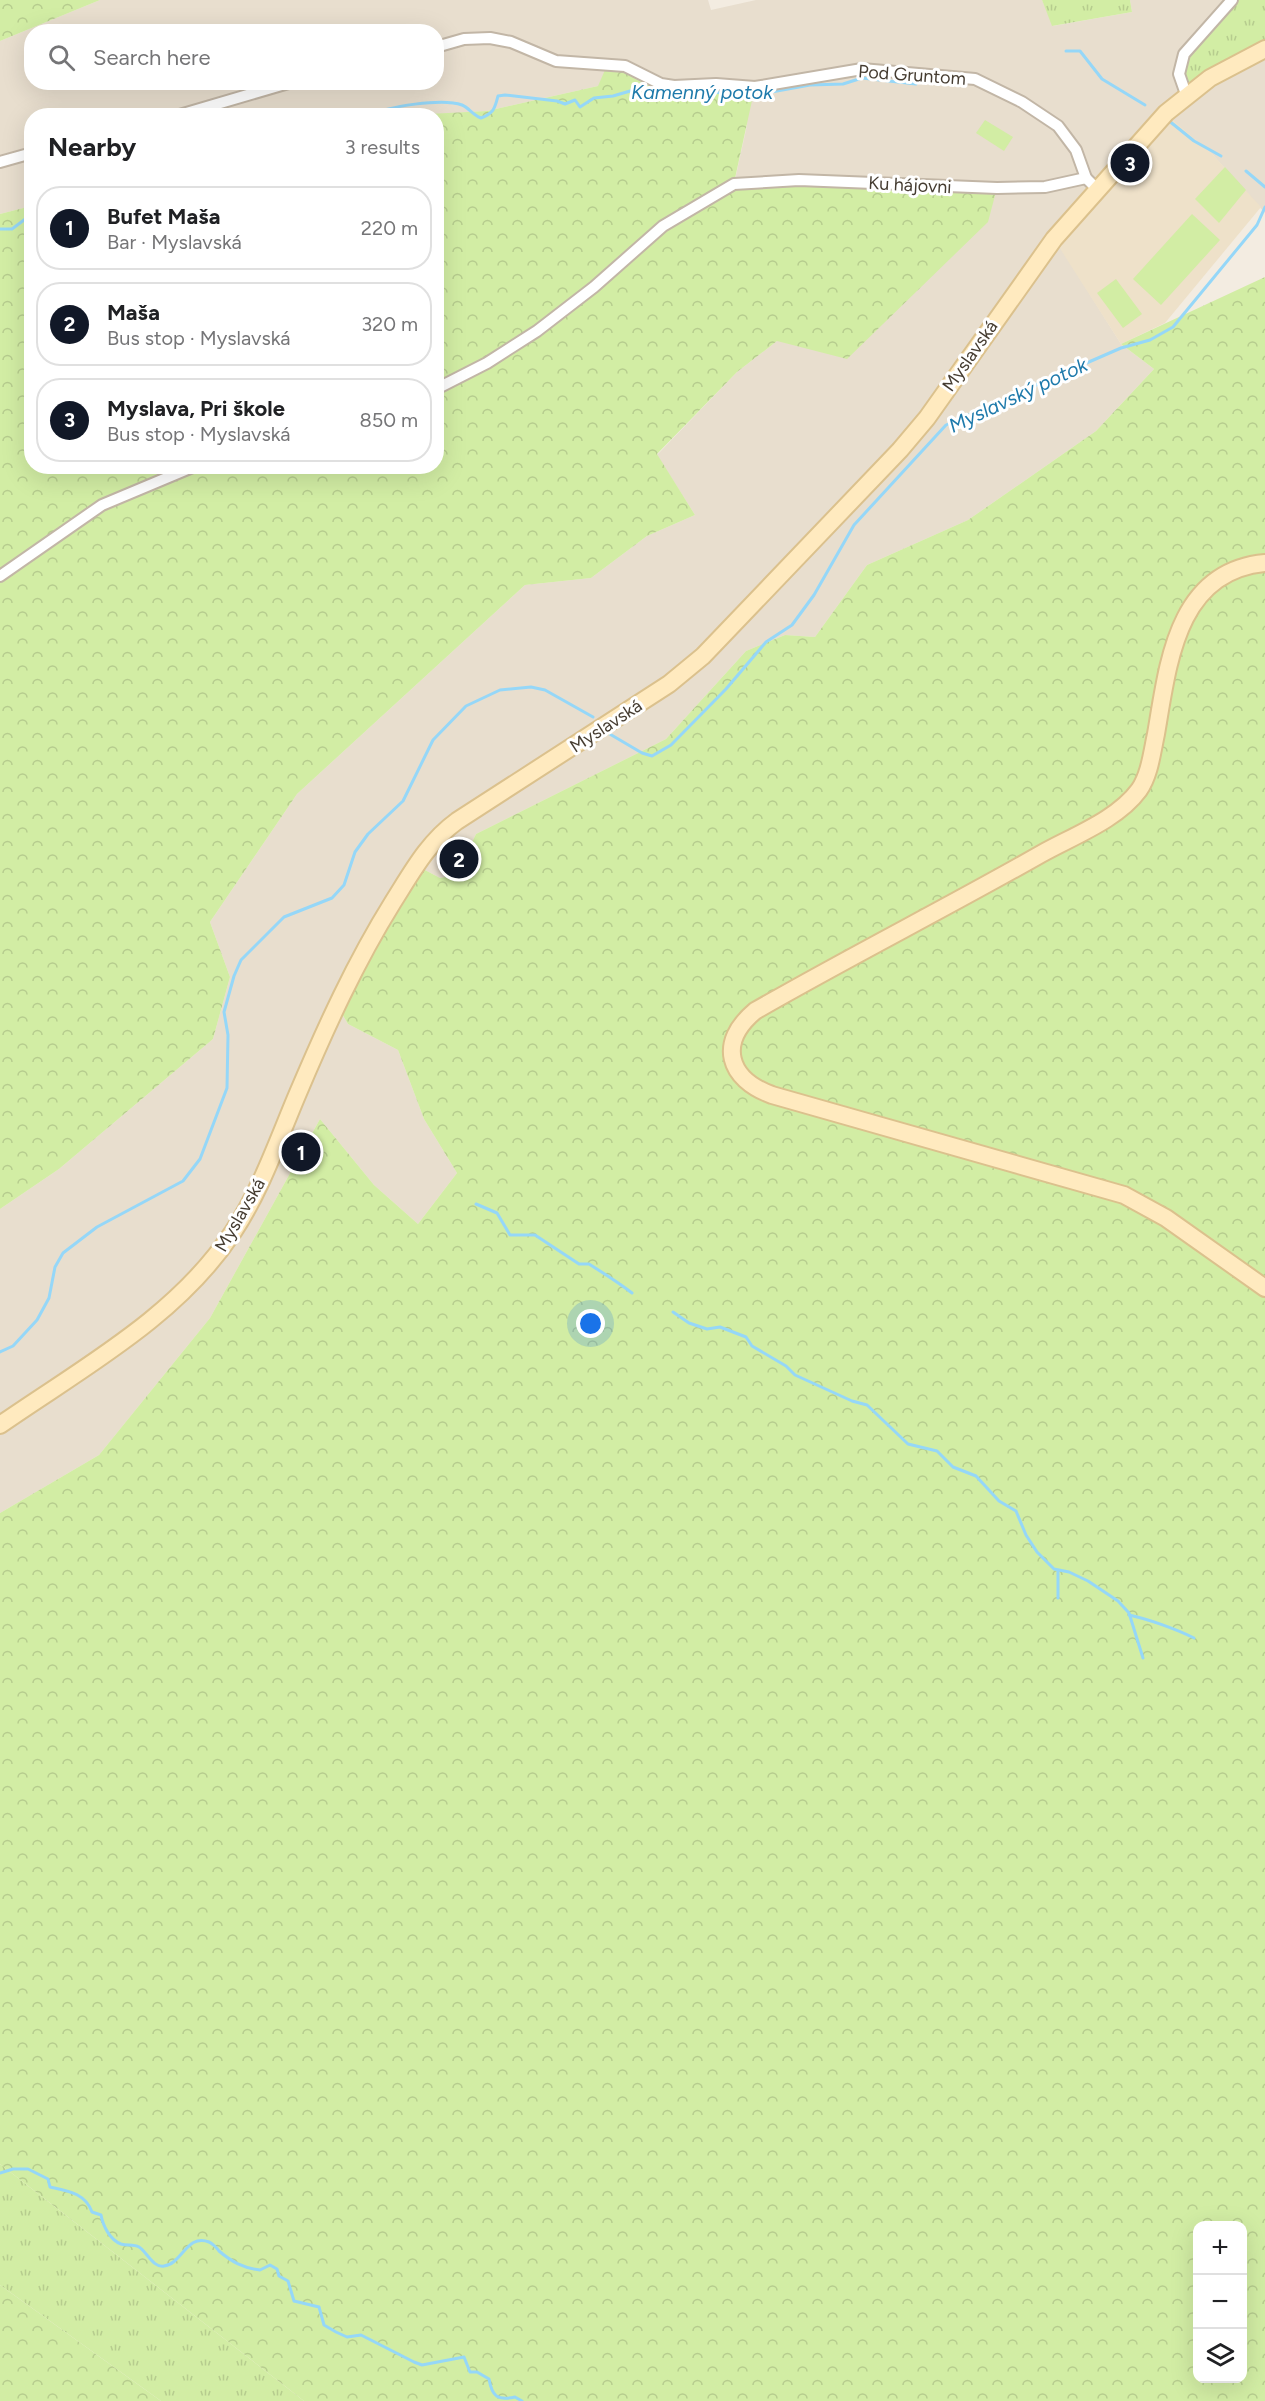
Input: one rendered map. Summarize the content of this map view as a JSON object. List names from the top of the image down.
{
  "streets": {
    "street": ["Pod Gruntom", "Ku hájovni", "Myslavská"]
  },
  "crossings": [
    ["Pod Gruntom", "Ku hájovni"],
    ["Pod Gruntom", "Myslavská"],
    ["Ku hájovni", "Myslavská"]
  ],
  "water": ["Kamenný potok", "Myslavský potok"],
  "page": {
    "search": "Search here",
    "heading": ["Nearby", "3 results"],
    "pins": ["3", "2", "1"],
    "list": [
      {
        "mark": "1",
        "name": "Bufet Maša",
        "note": "Bar · Myslavská",
        "value": "220 m"
      },
      {
        "mark": "2",
        "name": "Maša",
        "note": "Bus stop · Myslavská",
        "value": "320 m"
      },
      {
        "mark": "3",
        "name": "Myslava, Pri škole",
        "note": "Bus stop · Myslavská",
        "value": "850 m"
      }
    ],
    "map_buttons": ["+", "−"]
  }
}
